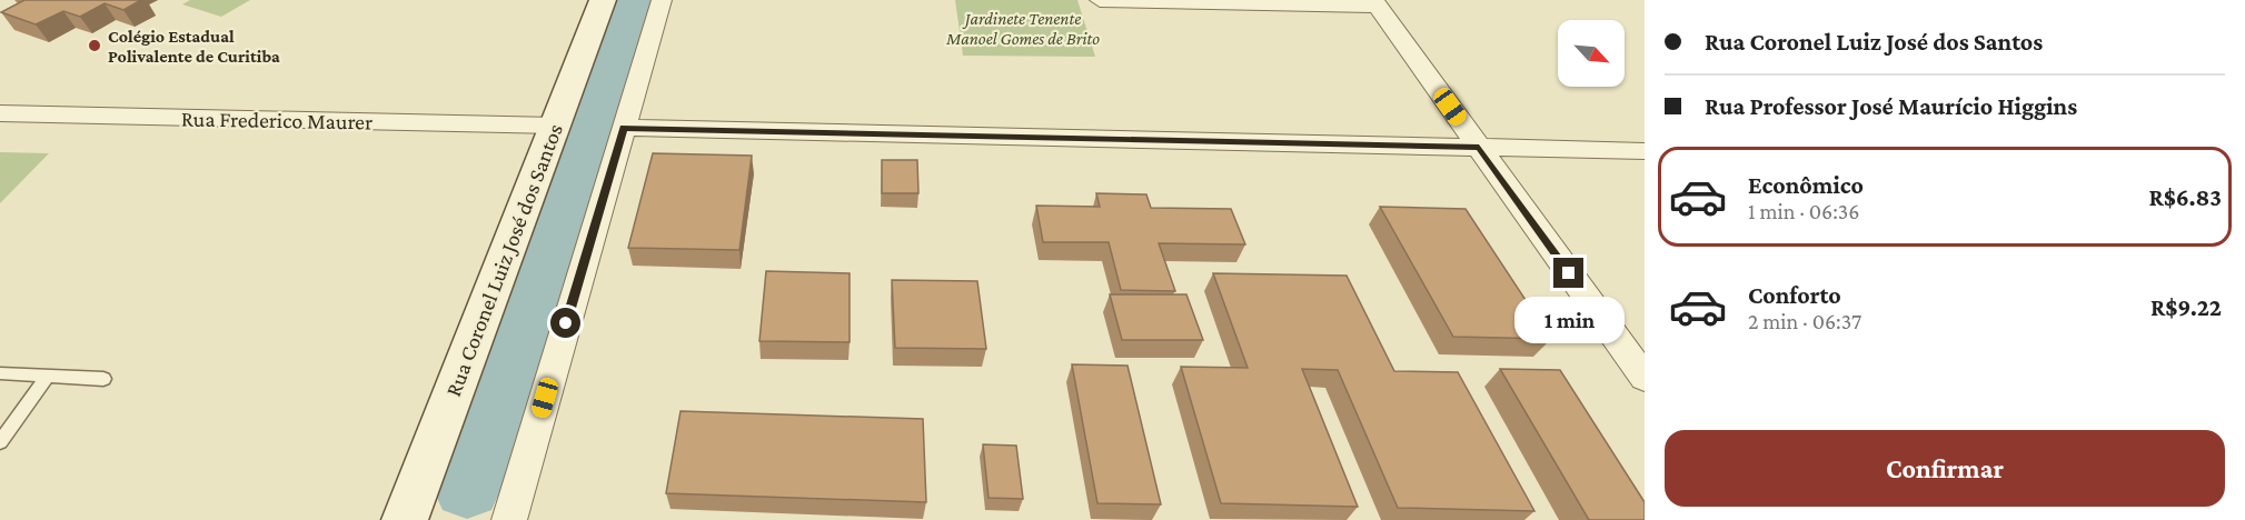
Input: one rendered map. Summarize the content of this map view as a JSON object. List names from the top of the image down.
{
  "streets": {
    "main road": ["Rua Coronel Luiz José dos Santos"],
    "street": ["Rua Frederico Maurer"]
  },
  "crossings": [
    ["Rua Frederico Maurer", "Rua Coronel Luiz José dos Santos"]
  ],
  "parks": ["Jardinete Tenente Manoel Gomes de Brito"],
  "places": ["Colégio Estadual Polivalente de Curitiba"],
  "north": "bottom right",
  "page": {
    "banner": ["Rua Coronel Luiz José dos Santos", "Rua Professor José Maurício Higgins"],
    "list": [
      {
        "name": "Econômico",
        "note": "1 min · 06:36",
        "value": "R$6.83"
      },
      {
        "name": "Conforto",
        "note": "2 min · 06:37",
        "value": "R$9.22"
      }
    ],
    "bubble": "1 min",
    "buttons": "Confirmar"
  }
}
